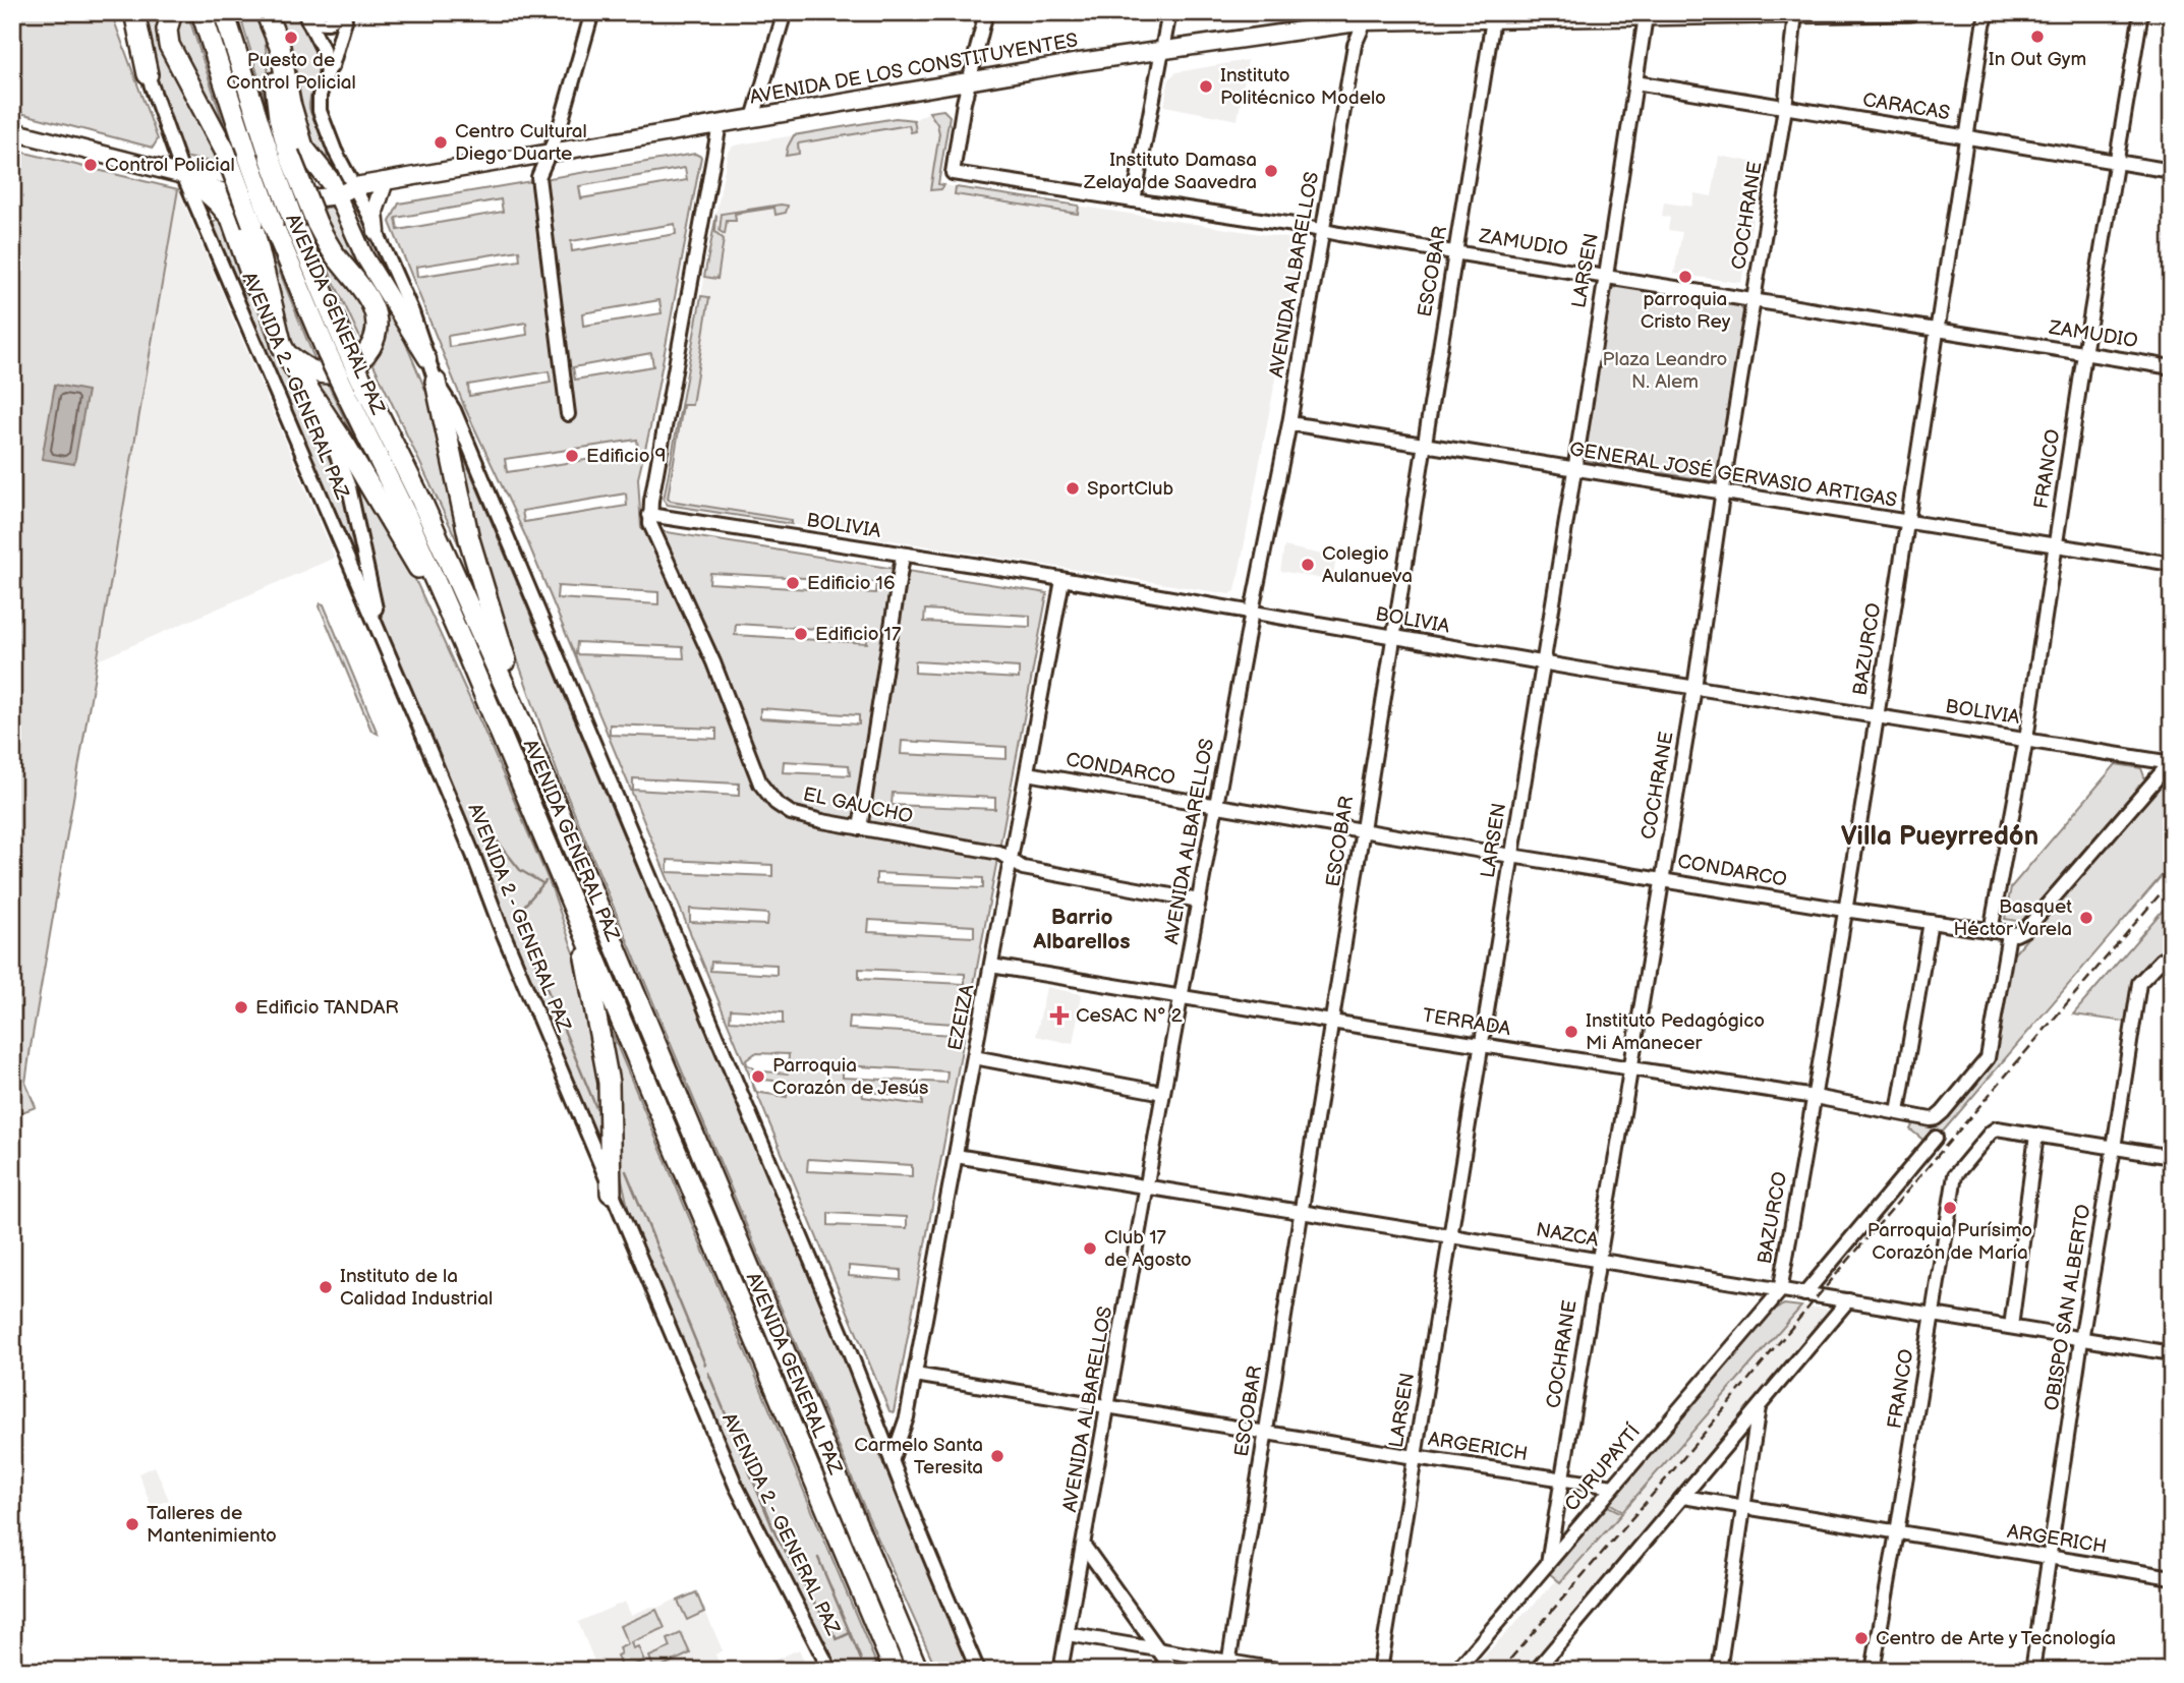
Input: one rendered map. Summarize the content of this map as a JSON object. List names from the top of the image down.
{
  "streets": {
    "highway": ["AVENIDA GENERAL PAZ"],
    "main road": ["AVENIDA DE LOS CONSTITUYENTES"],
    "street": [
      "CARACAS",
      "COCHRANE",
      "ZAMUDIO",
      "LARSEN",
      "ESCOBAR",
      "AVENIDA ALBARELLOS",
      "AVENIDA 2 - GENERAL PAZ",
      "FRANCO",
      "GENERAL JOSÉ GERVASIO ARTIGAS",
      "BOLIVIA",
      "BAZURCO",
      "CONDARCO",
      "EL GAUCHO",
      "EZEIZA",
      "TERRADA",
      "NAZCA",
      "OBISPO SAN ALBERTO",
      "ARGERICH",
      "CURUPAYTÍ"
    ]
  },
  "crossings": [
    ["AVENIDA DE LOS CONSTITUYENTES", "COCHRANE"],
    ["AVENIDA DE LOS CONSTITUYENTES", "ZAMUDIO"],
    ["AVENIDA DE LOS CONSTITUYENTES", "LARSEN"],
    ["AVENIDA DE LOS CONSTITUYENTES", "ESCOBAR"],
    ["AVENIDA DE LOS CONSTITUYENTES", "AVENIDA ALBARELLOS"],
    ["CARACAS", "COCHRANE"],
    ["CARACAS", "LARSEN"],
    ["CARACAS", "FRANCO"],
    ["CARACAS", "BAZURCO"],
    ["COCHRANE", "ZAMUDIO"],
    ["COCHRANE", "GENERAL JOSÉ GERVASIO ARTIGAS"],
    ["COCHRANE", "BOLIVIA"],
    ["COCHRANE", "CONDARCO"],
    ["COCHRANE", "TERRADA"],
    ["COCHRANE", "NAZCA"],
    ["COCHRANE", "ARGERICH"],
    ["COCHRANE", "CURUPAYTÍ"],
    ["ZAMUDIO", "LARSEN"],
    ["ZAMUDIO", "ESCOBAR"],
    ["ZAMUDIO", "AVENIDA ALBARELLOS"],
    ["ZAMUDIO", "FRANCO"],
    ["ZAMUDIO", "BAZURCO"],
    ["LARSEN", "GENERAL JOSÉ GERVASIO ARTIGAS"],
    ["LARSEN", "BOLIVIA"],
    ["LARSEN", "CONDARCO"],
    ["LARSEN", "TERRADA"],
    ["LARSEN", "NAZCA"],
    ["LARSEN", "ARGERICH"],
    ["ESCOBAR", "GENERAL JOSÉ GERVASIO ARTIGAS"],
    ["ESCOBAR", "BOLIVIA"],
    ["ESCOBAR", "CONDARCO"],
    ["ESCOBAR", "TERRADA"],
    ["ESCOBAR", "NAZCA"],
    ["ESCOBAR", "ARGERICH"],
    ["AVENIDA ALBARELLOS", "GENERAL JOSÉ GERVASIO ARTIGAS"],
    ["AVENIDA ALBARELLOS", "BOLIVIA"],
    ["AVENIDA ALBARELLOS", "CONDARCO"],
    ["AVENIDA ALBARELLOS", "EL GAUCHO"],
    ["AVENIDA ALBARELLOS", "TERRADA"],
    ["AVENIDA ALBARELLOS", "NAZCA"],
    ["AVENIDA ALBARELLOS", "ARGERICH"],
    ["FRANCO", "GENERAL JOSÉ GERVASIO ARTIGAS"],
    ["FRANCO", "BOLIVIA"],
    ["FRANCO", "CONDARCO"],
    ["FRANCO", "NAZCA"],
    ["FRANCO", "ARGERICH"],
    ["GENERAL JOSÉ GERVASIO ARTIGAS", "BAZURCO"],
    ["BOLIVIA", "BAZURCO"],
    ["BOLIVIA", "EL GAUCHO"],
    ["BOLIVIA", "EZEIZA"],
    ["BAZURCO", "CONDARCO"],
    ["BAZURCO", "TERRADA"],
    ["BAZURCO", "NAZCA"],
    ["BAZURCO", "CURUPAYTÍ"],
    ["CONDARCO", "EZEIZA"],
    ["CONDARCO", "TERRADA"],
    ["EL GAUCHO", "EZEIZA"],
    ["EZEIZA", "TERRADA"],
    ["EZEIZA", "NAZCA"],
    ["EZEIZA", "ARGERICH"],
    ["NAZCA", "OBISPO SAN ALBERTO"],
    ["NAZCA", "CURUPAYTÍ"],
    ["OBISPO SAN ALBERTO", "ARGERICH"],
    ["ARGERICH", "CURUPAYTÍ"]
  ],
  "districts": ["Villa Pueyrredón", "Barrio Albarellos"],
  "parks": ["Plaza Leandro N. Alem"],
  "places": {
    "other": [
      "In Out Gym",
      "Puesto de Control Policial",
      "Instituto Politécnico Modelo",
      "Centro Cultural Diego Duarte",
      "Control Policial",
      "Instituto Damasa Zelaya de Saavedra",
      "parroquia Cristo Rey",
      "Edificio 9",
      "SportClub",
      "Colegio Aulanueva",
      "Edificio 16",
      "Edificio 17",
      "Basquet Héctor Varela",
      "Edificio TANDAR",
      "Instituto Pedagógico Mi Amanecer",
      "Parroquia Corazón de Jesús",
      "Parroquia Purísimo Corazón de María",
      "Club 17 de Agosto",
      "Instituto de la Calidad Industrial",
      "Carmelo Santa Teresita",
      "Talleres de Mantenimiento",
      "Centro de Arte y Tecnología"
    ],
    "health": ["CeSAC Nº 2"]
  }
}
